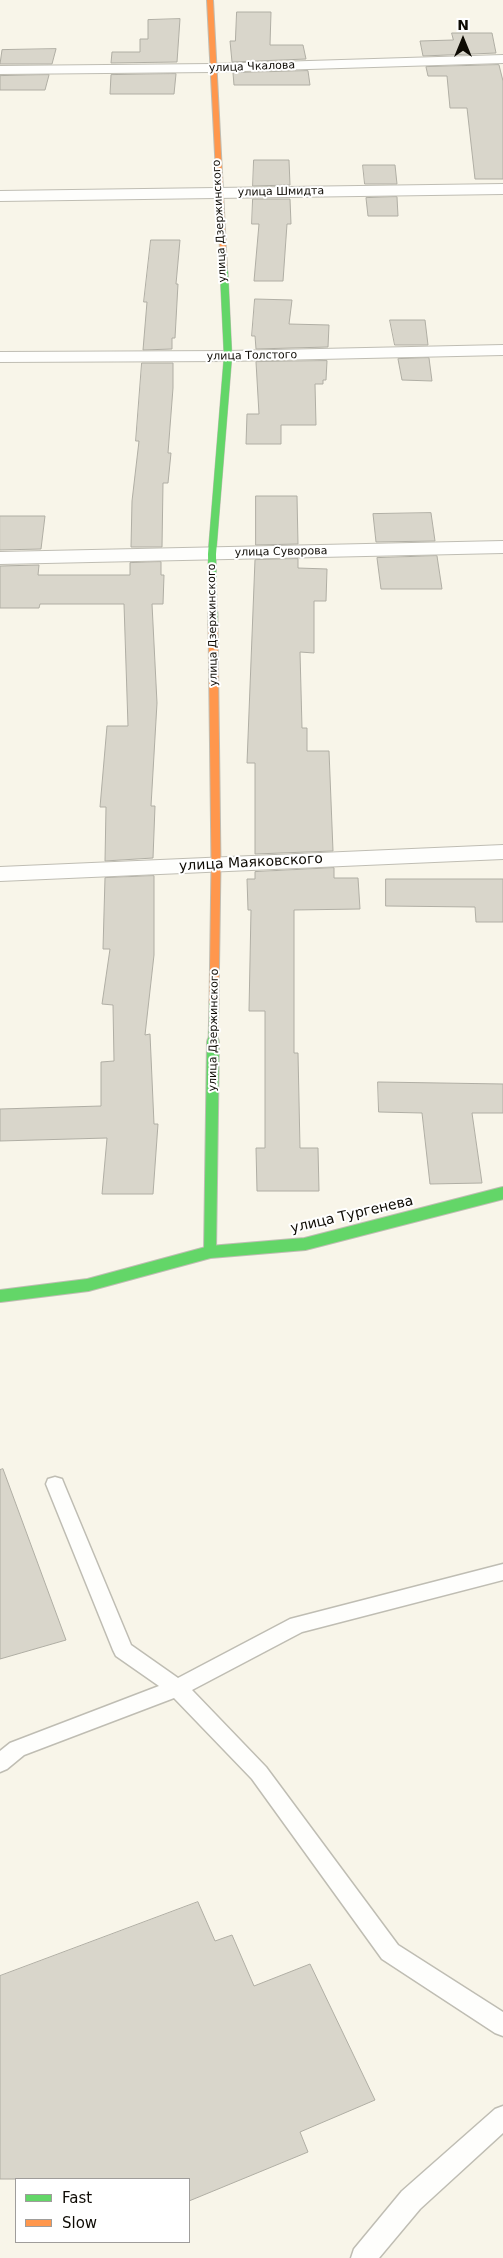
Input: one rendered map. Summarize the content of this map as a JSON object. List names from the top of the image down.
{
  "streets": {
    "street": [
      "улица Чкалова",
      "улица Шмидта",
      "улица Дзержинского",
      "улица Толстого",
      "улица Суворова",
      "улица Маяковского",
      "улица Тургенева"
    ]
  },
  "crossings": [
    ["улица Чкалова", "улица Дзержинского"],
    ["улица Шмидта", "улица Дзержинского"],
    ["улица Дзержинского", "улица Толстого"],
    ["улица Дзержинского", "улица Суворова"],
    ["улица Дзержинского", "улица Маяковского"],
    ["улица Дзержинского", "улица Тургенева"]
  ],
  "legend": ["Fast", "Slow"],
  "north": "top"
}
